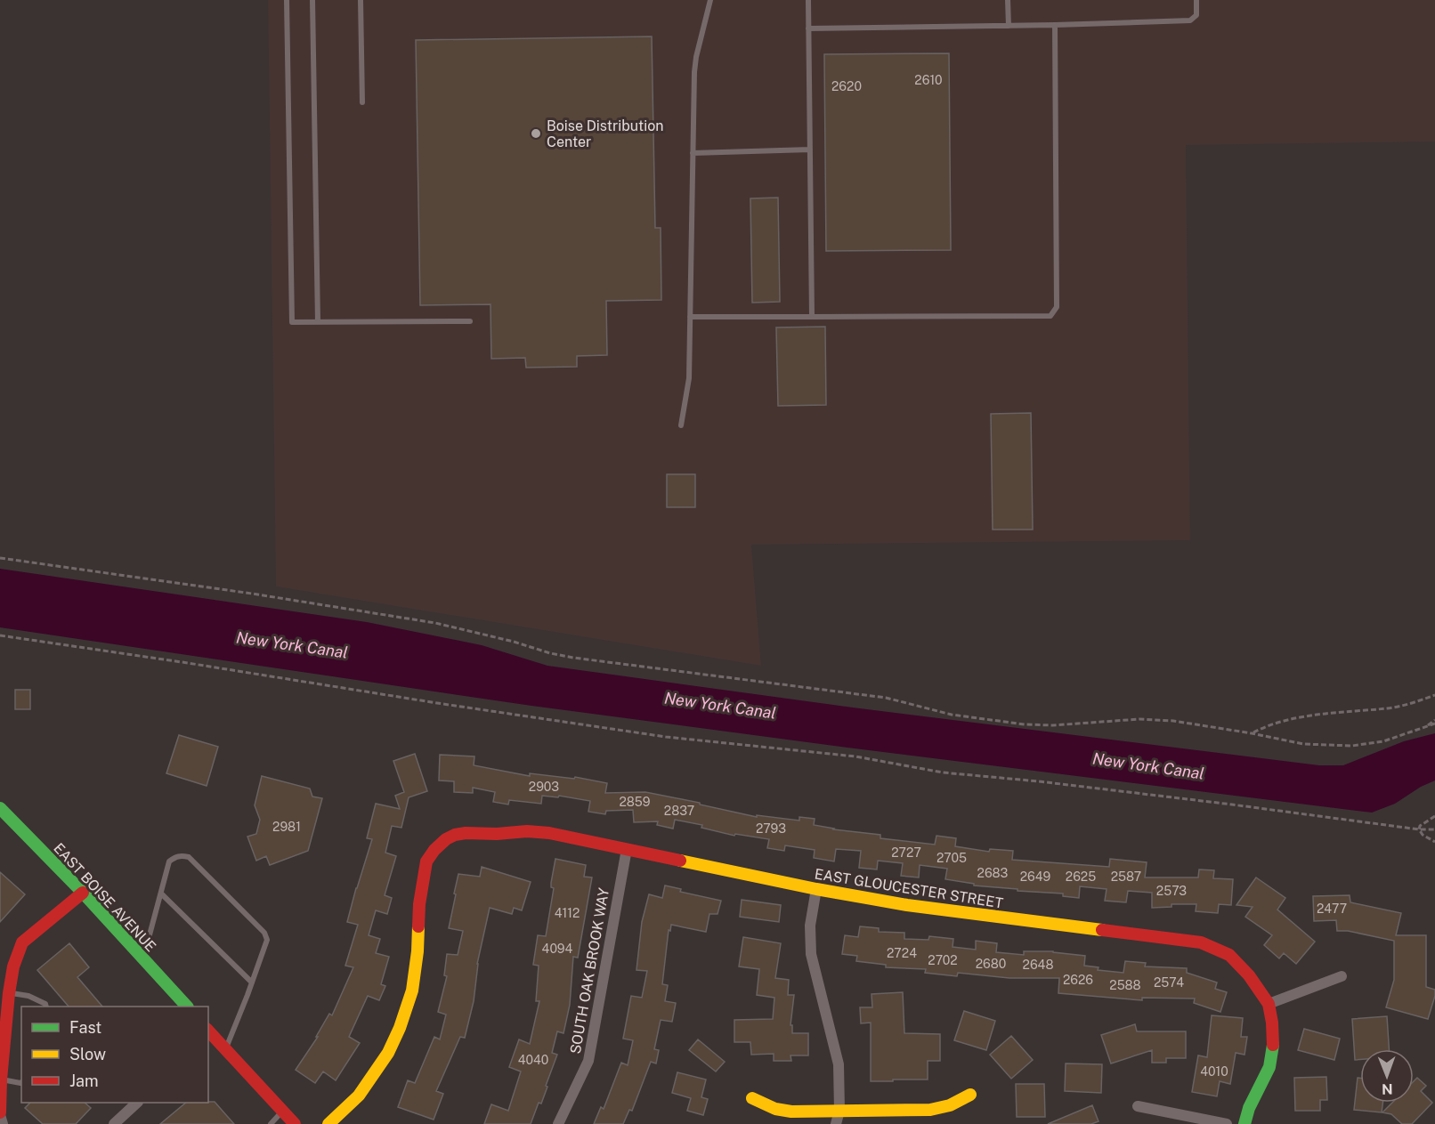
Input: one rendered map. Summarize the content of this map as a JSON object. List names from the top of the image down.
{
  "streets": {
    "street": ["EAST GLOUCESTER STREET", "EAST BOISE AVENUE", "SOUTH OAK BROOK WAY"]
  },
  "crossings": [
    ["EAST GLOUCESTER STREET", "SOUTH OAK BROOK WAY"]
  ],
  "water": ["New York Canal"],
  "places": ["Boise Distribution Center"],
  "house_numbers": [
    "2610",
    "2620",
    "2903",
    "2859",
    "2837",
    "2981",
    "2793",
    "2727",
    "2705",
    "2683",
    "2649",
    "2625",
    "2587",
    "2573",
    "2477",
    "4112",
    "4094",
    "2724",
    "2702",
    "2680",
    "2648",
    "2626",
    "2574",
    "2588",
    "4040",
    "4010"
  ],
  "legend": ["Fast", "Slow", "Jam"],
  "north": "bottom"
}
